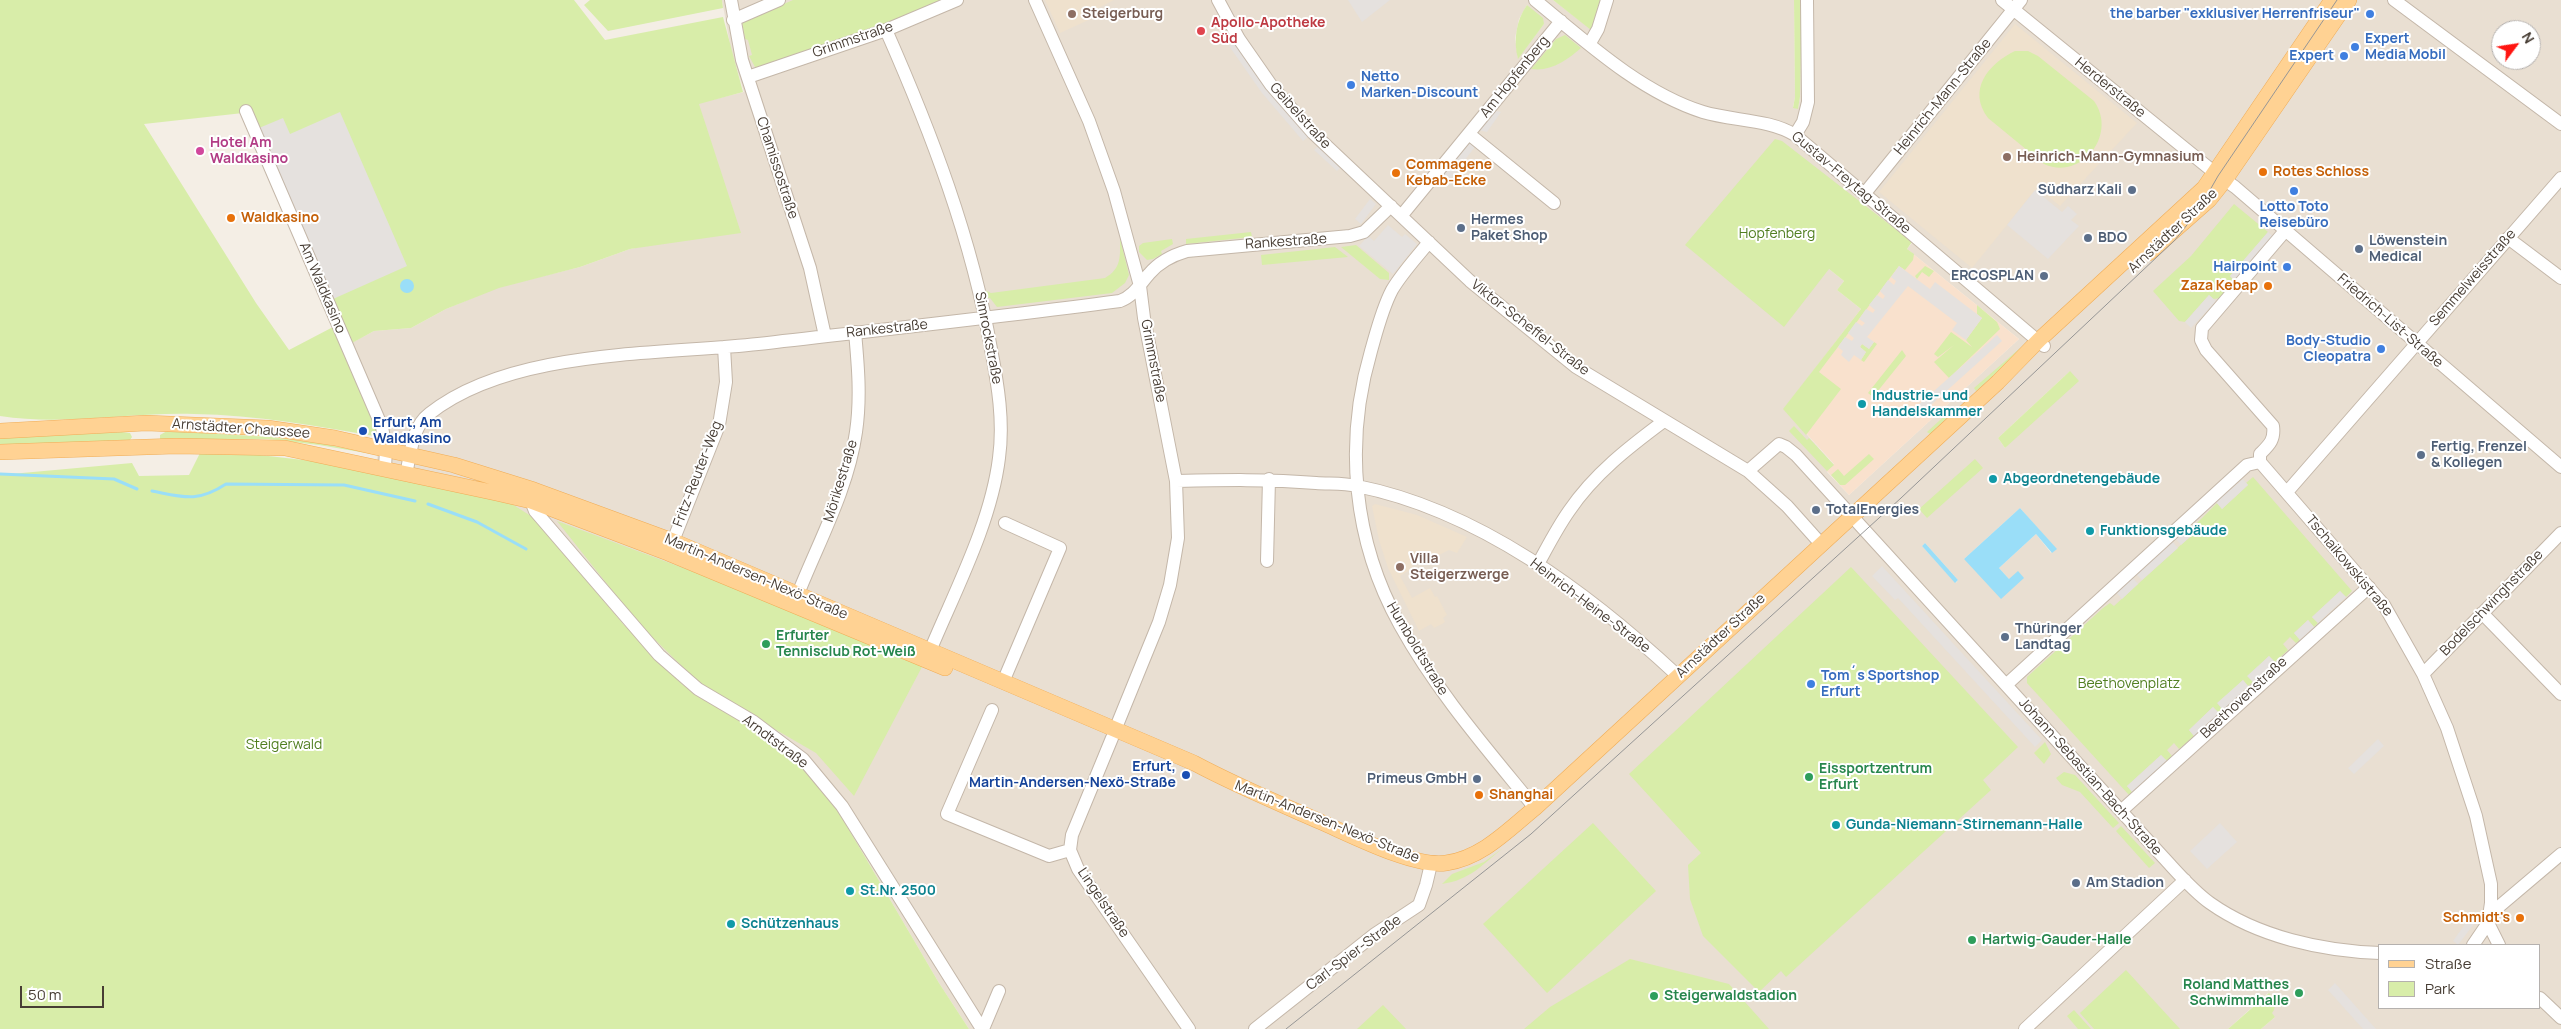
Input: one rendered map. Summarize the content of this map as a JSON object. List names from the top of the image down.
{
  "streets": {
    "main road": ["Arnstädter Straße", "Arnstädter Chaussee", "Martin-Andersen-Nexö-Straße"],
    "street": [
      "Grimmstraße",
      "Am Hopfenberg",
      "Herderstraße",
      "Heinrich-Mann-Straße",
      "Geibelstraße",
      "Chamissostraße",
      "Gustav-Freytag-Straße",
      "Rankestraße",
      "Semmelweisstraße",
      "Am Waldkasino",
      "Friedrich-List-Straße",
      "Viktor-Scheffel-Straße",
      "Simrockstraße",
      "Fritz-Reuter-Weg",
      "Mörikestraße",
      "Tschaikowskistraße",
      "Bodelschwinghstraße",
      "Heinrich-Heine-Straße",
      "Humboldtstraße",
      "Beethovenstraße",
      "Arndtstraße",
      "Johann-Sebastian-Bach-Straße",
      "Lingelstraße",
      "Carl-Spier-Straße"
    ]
  },
  "crossings": [
    ["Grimmstraße", "Chamissostraße"],
    ["Grimmstraße", "Rankestraße"],
    ["Grimmstraße", "Simrockstraße"],
    ["Grimmstraße", "Martin-Andersen-Nexö-Straße"],
    ["Grimmstraße", "Heinrich-Heine-Straße"],
    ["Am Hopfenberg", "Geibelstraße"],
    ["Am Hopfenberg", "Gustav-Freytag-Straße"],
    ["Am Hopfenberg", "Viktor-Scheffel-Straße"],
    ["Herderstraße", "Heinrich-Mann-Straße"],
    ["Herderstraße", "Arnstädter Straße"],
    ["Herderstraße", "Friedrich-List-Straße"],
    ["Heinrich-Mann-Straße", "Gustav-Freytag-Straße"],
    ["Geibelstraße", "Rankestraße"],
    ["Geibelstraße", "Viktor-Scheffel-Straße"],
    ["Chamissostraße", "Rankestraße"],
    ["Gustav-Freytag-Straße", "Arnstädter Straße"],
    ["Arnstädter Straße", "Friedrich-List-Straße"],
    ["Arnstädter Straße", "Viktor-Scheffel-Straße"],
    ["Arnstädter Straße", "Martin-Andersen-Nexö-Straße"],
    ["Arnstädter Straße", "Heinrich-Heine-Straße"],
    ["Arnstädter Straße", "Humboldtstraße"],
    ["Arnstädter Straße", "Johann-Sebastian-Bach-Straße"],
    ["Arnstädter Straße", "Carl-Spier-Straße"],
    ["Rankestraße", "Simrockstraße"],
    ["Rankestraße", "Arnstädter Chaussee"],
    ["Rankestraße", "Fritz-Reuter-Weg"],
    ["Rankestraße", "Mörikestraße"],
    ["Semmelweisstraße", "Friedrich-List-Straße"],
    ["Semmelweisstraße", "Tschaikowskistraße"],
    ["Am Waldkasino", "Arnstädter Chaussee"],
    ["Viktor-Scheffel-Straße", "Humboldtstraße"],
    ["Simrockstraße", "Martin-Andersen-Nexö-Straße"],
    ["Arnstädter Chaussee", "Martin-Andersen-Nexö-Straße"],
    ["Arnstädter Chaussee", "Arndtstraße"],
    ["Fritz-Reuter-Weg", "Martin-Andersen-Nexö-Straße"],
    ["Mörikestraße", "Martin-Andersen-Nexö-Straße"],
    ["Tschaikowskistraße", "Bodelschwinghstraße"],
    ["Tschaikowskistraße", "Beethovenstraße"],
    ["Martin-Andersen-Nexö-Straße", "Arndtstraße"],
    ["Martin-Andersen-Nexö-Straße", "Carl-Spier-Straße"],
    ["Heinrich-Heine-Straße", "Humboldtstraße"],
    ["Beethovenstraße", "Johann-Sebastian-Bach-Straße"]
  ],
  "parks": ["Hopfenberg", "Beethovenplatz", "Steigerwald"],
  "places": [
    "Steigerburg",
    "the barber \"exklusiver Herrenfriseur\"",
    "Apollo-Apotheke Süd",
    "Expert Media Mobil",
    "Expert",
    "Netto Marken-Discount",
    "Hotel Am Waldkasino",
    "Heinrich-Mann-Gymnasium",
    "Rotes Schloss",
    "Commagene Kebab-Ecke",
    "Südharz Kali",
    "Lotto Toto Reisebüro",
    "Waldkasino",
    "Hermes Paket Shop",
    "BDO",
    "Löwenstein Medical",
    "Hairpoint",
    "ERCOSPLAN",
    "Zaza Kebap",
    "Body-Studio Cleopatra",
    "Industrie- und Handelskammer",
    "Erfurt, Am Waldkasino",
    "Fertig, Frenzel & Kollegen",
    "Abgeordnetengebäude",
    "TotalEnergies",
    "Funktionsgebäude",
    "Villa Steigerzwerge",
    "Thüringer Landtag",
    "Erfurter Tennisclub Rot-Weiß",
    "Tom´s Sportshop Erfurt",
    "Erfurt, Martin-Andersen-Nexö-Straße",
    "Eissportzentrum Erfurt",
    "Primeus GmbH",
    "Shanghai",
    "Gunda-Niemann-Stirnemann-Halle",
    "Am Stadion",
    "St.Nr. 2500",
    "Schmidt's",
    "Schützenhaus",
    "Hartwig-Gauder-Halle",
    "Roland Matthes Schwimmhalle",
    "Steigerwaldstadion"
  ],
  "legend": ["Straße", "Park"],
  "scale_bar": "50 m",
  "north": "top right"
}
